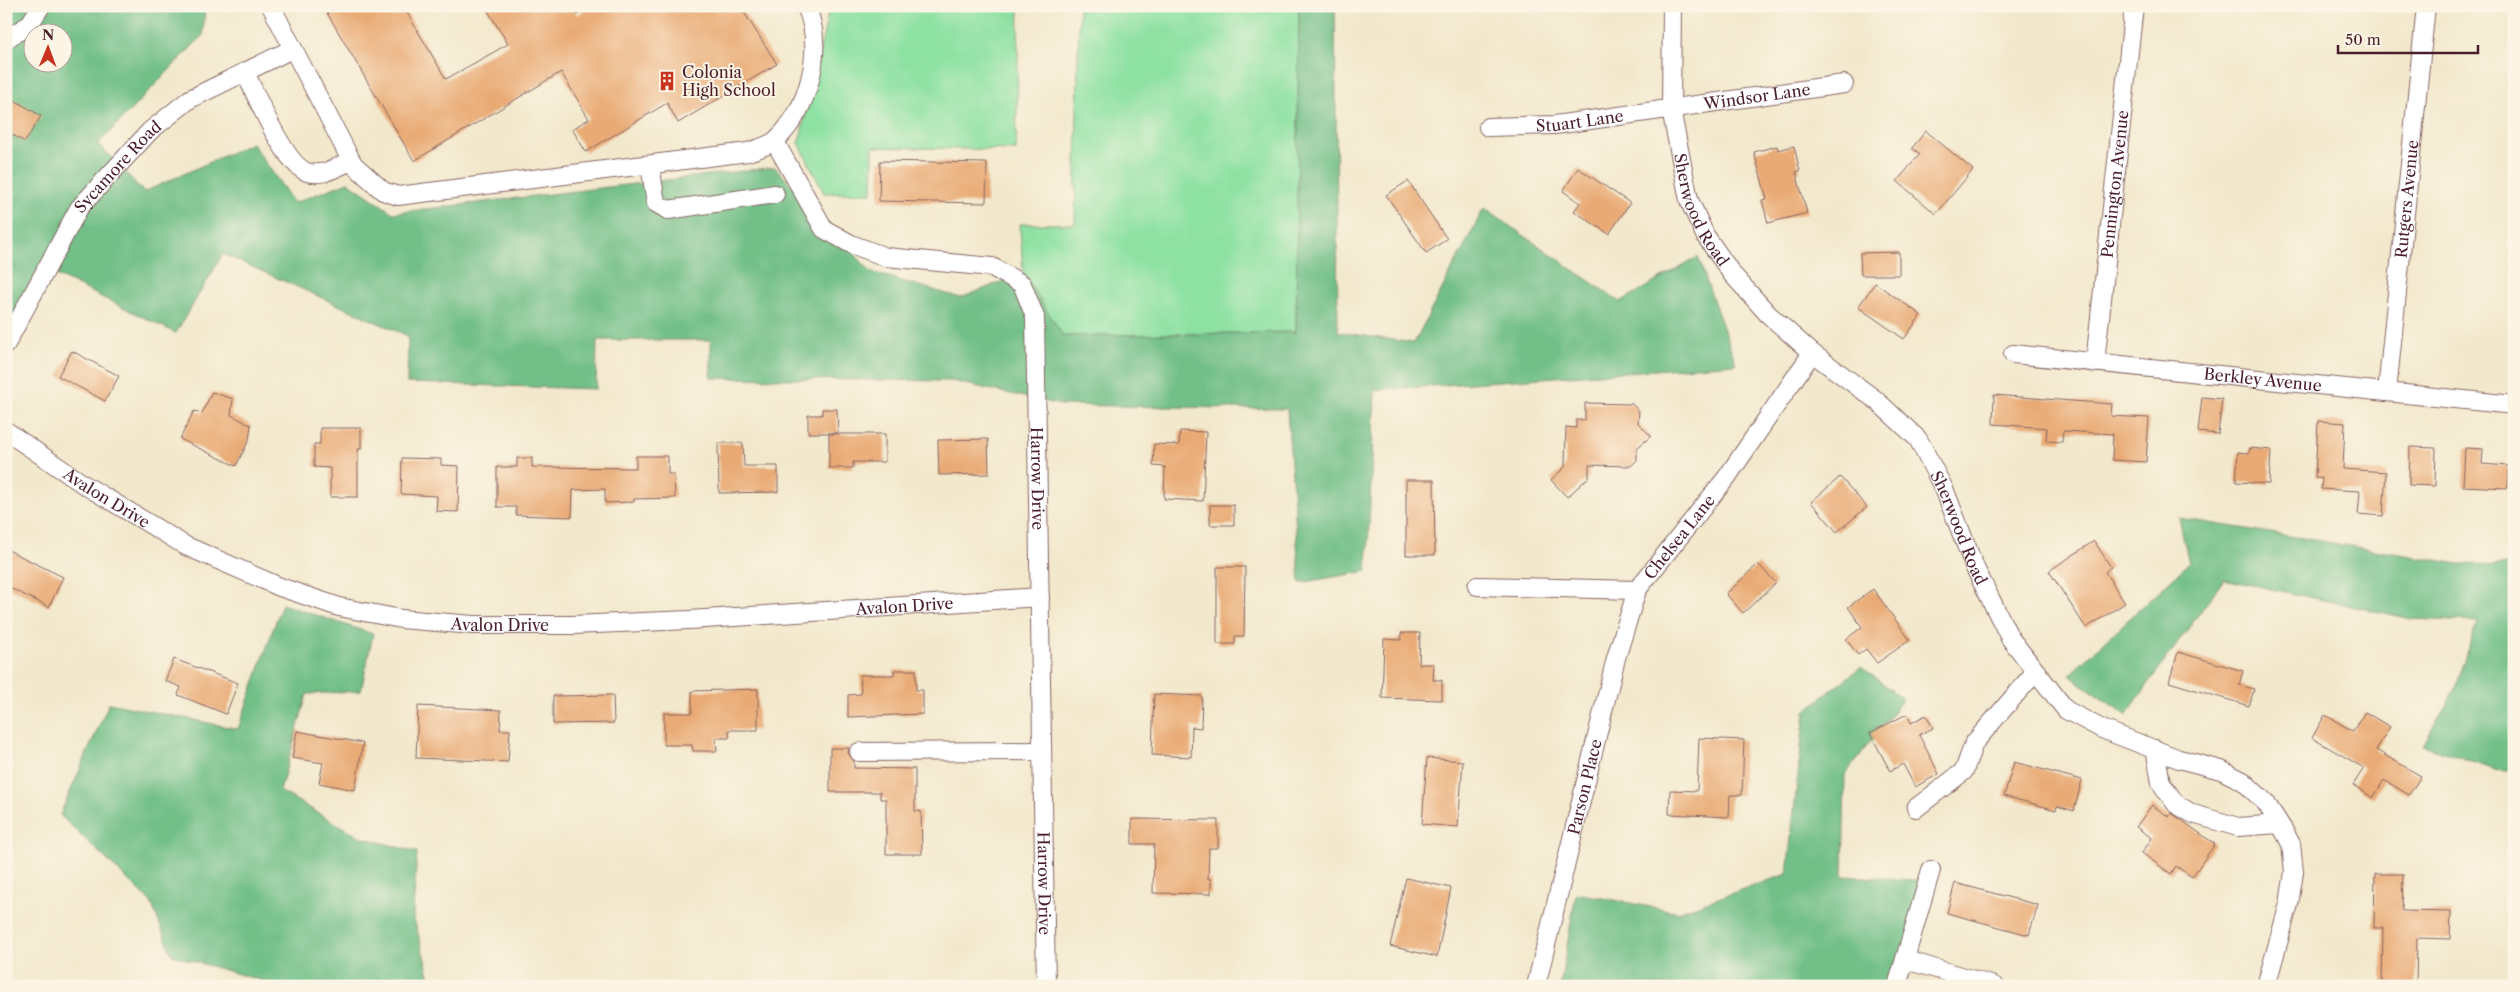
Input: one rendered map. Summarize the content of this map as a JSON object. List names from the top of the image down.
{
  "streets": {
    "street": [
      "Windsor Lane",
      "Stuart Lane",
      "Sycamore Road",
      "Pennington Avenue",
      "Rutgers Avenue",
      "Sherwood Road",
      "Berkley Avenue",
      "Harrow Drive",
      "Avalon Drive",
      "Chelsea Lane",
      "Parson Place"
    ]
  },
  "crossings": [
    ["Windsor Lane", "Stuart Lane"],
    ["Windsor Lane", "Sherwood Road"],
    ["Stuart Lane", "Sherwood Road"],
    ["Pennington Avenue", "Berkley Avenue"],
    ["Rutgers Avenue", "Berkley Avenue"],
    ["Sherwood Road", "Chelsea Lane"],
    ["Harrow Drive", "Avalon Drive"],
    ["Chelsea Lane", "Parson Place"]
  ],
  "places": {
    "building": ["Colonia High School"]
  },
  "scale_bar": "50 m",
  "north": "top"
}
